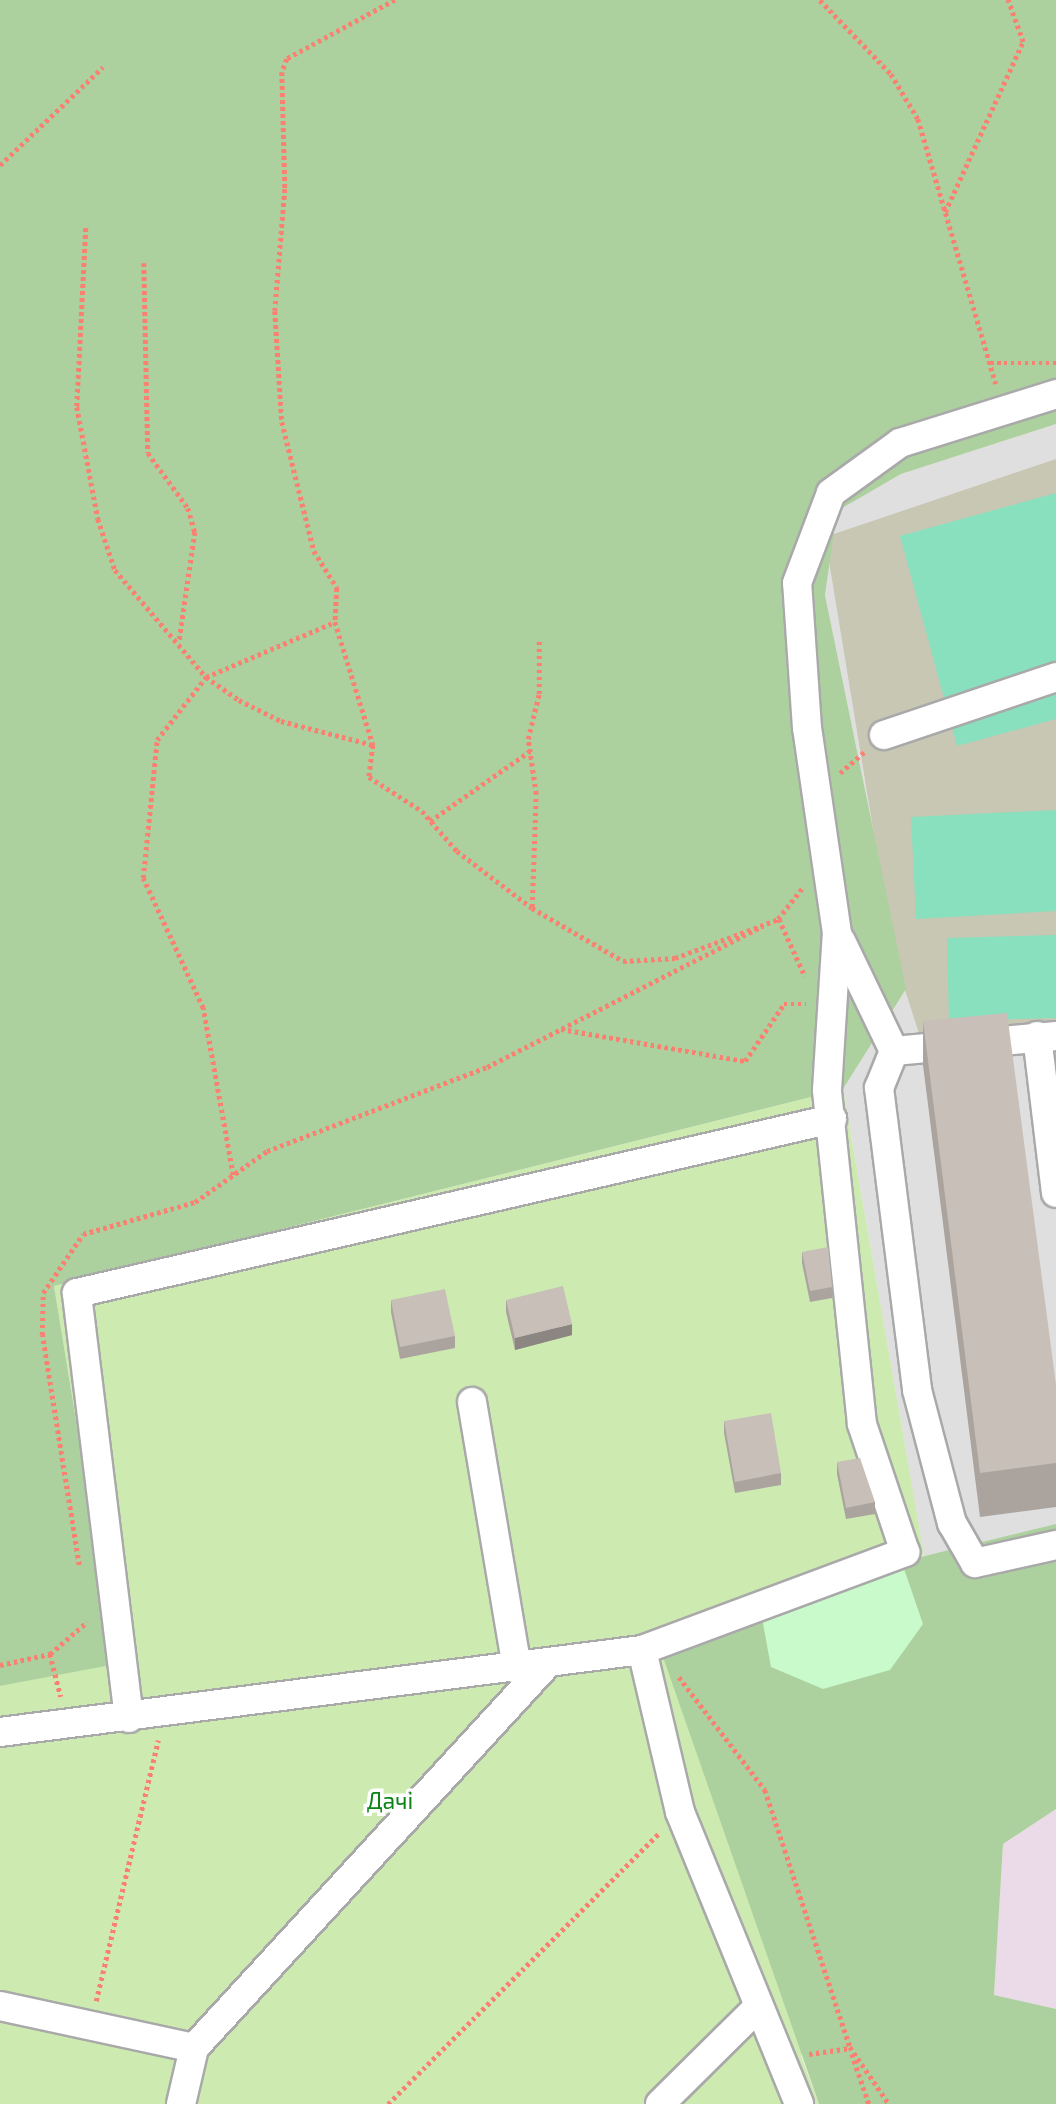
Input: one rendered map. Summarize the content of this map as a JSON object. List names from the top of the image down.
{
  "parks": ["Дачі"]
}
